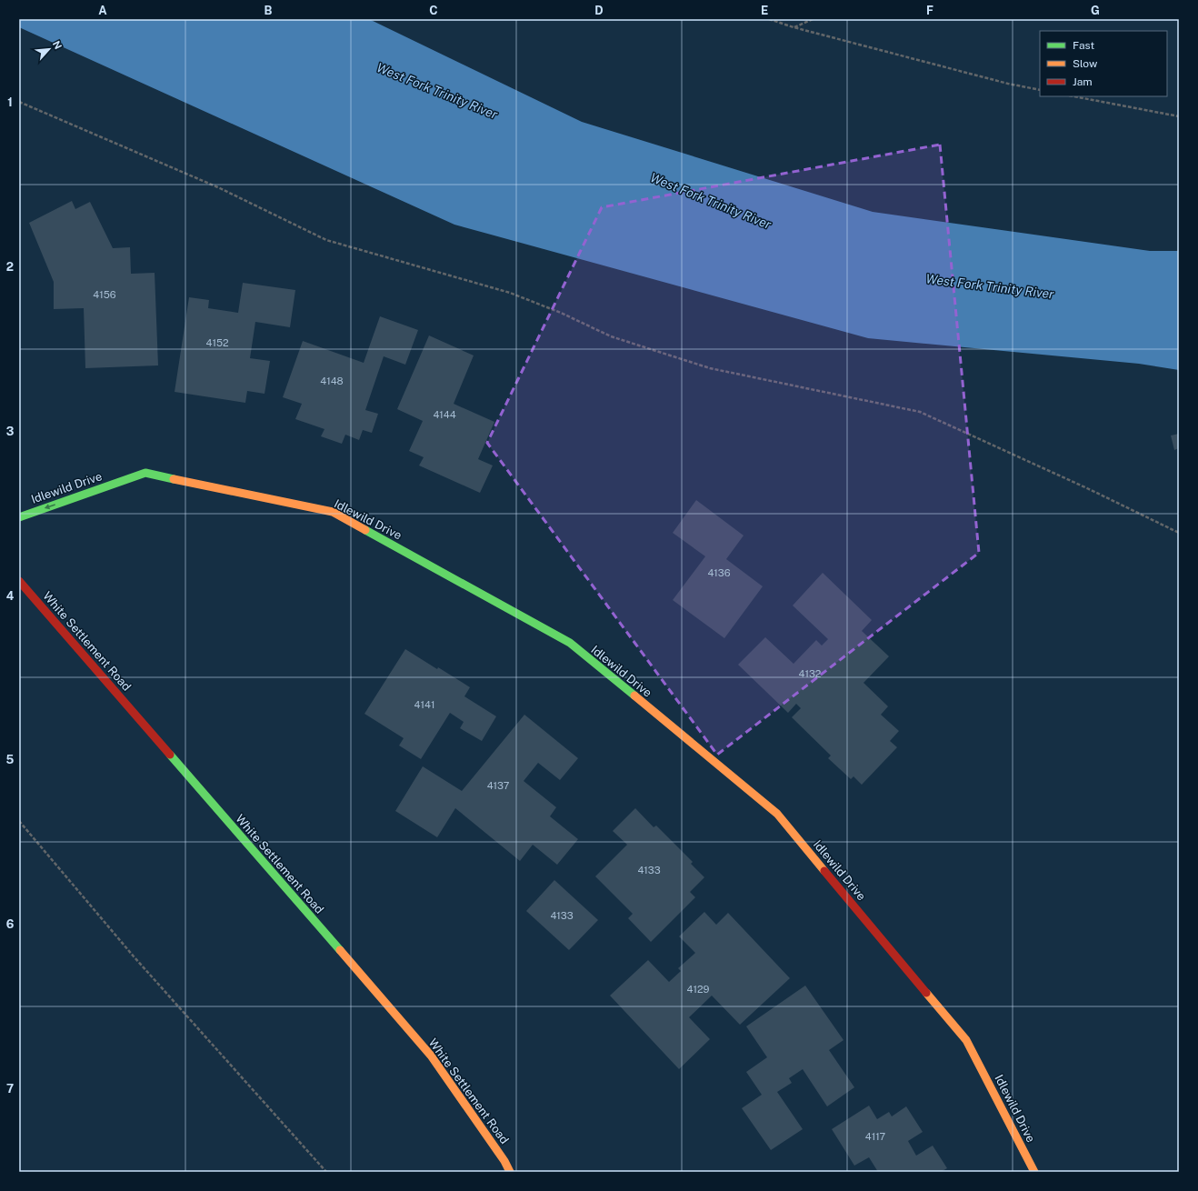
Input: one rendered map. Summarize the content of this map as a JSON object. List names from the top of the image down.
{
  "streets": {
    "street": ["Idlewild Drive", "White Settlement Road"]
  },
  "one_way": ["Idlewild Drive"],
  "water": ["West Fork Trinity River"],
  "house_numbers": [
    "4156",
    "4152",
    "4148",
    "4144",
    "4136",
    "4132",
    "4141",
    "4137",
    "4133",
    "4133",
    "4129",
    "4117"
  ],
  "legend": ["Fast", "Slow", "Jam"],
  "north": "top right",
  "grid": {
    "columns": [
      "A",
      "B",
      "C",
      "D",
      "E",
      "F",
      "G"
    ],
    "rows": [
      "1",
      "2",
      "3",
      "4",
      "5",
      "6",
      "7"
    ]
  }
}
